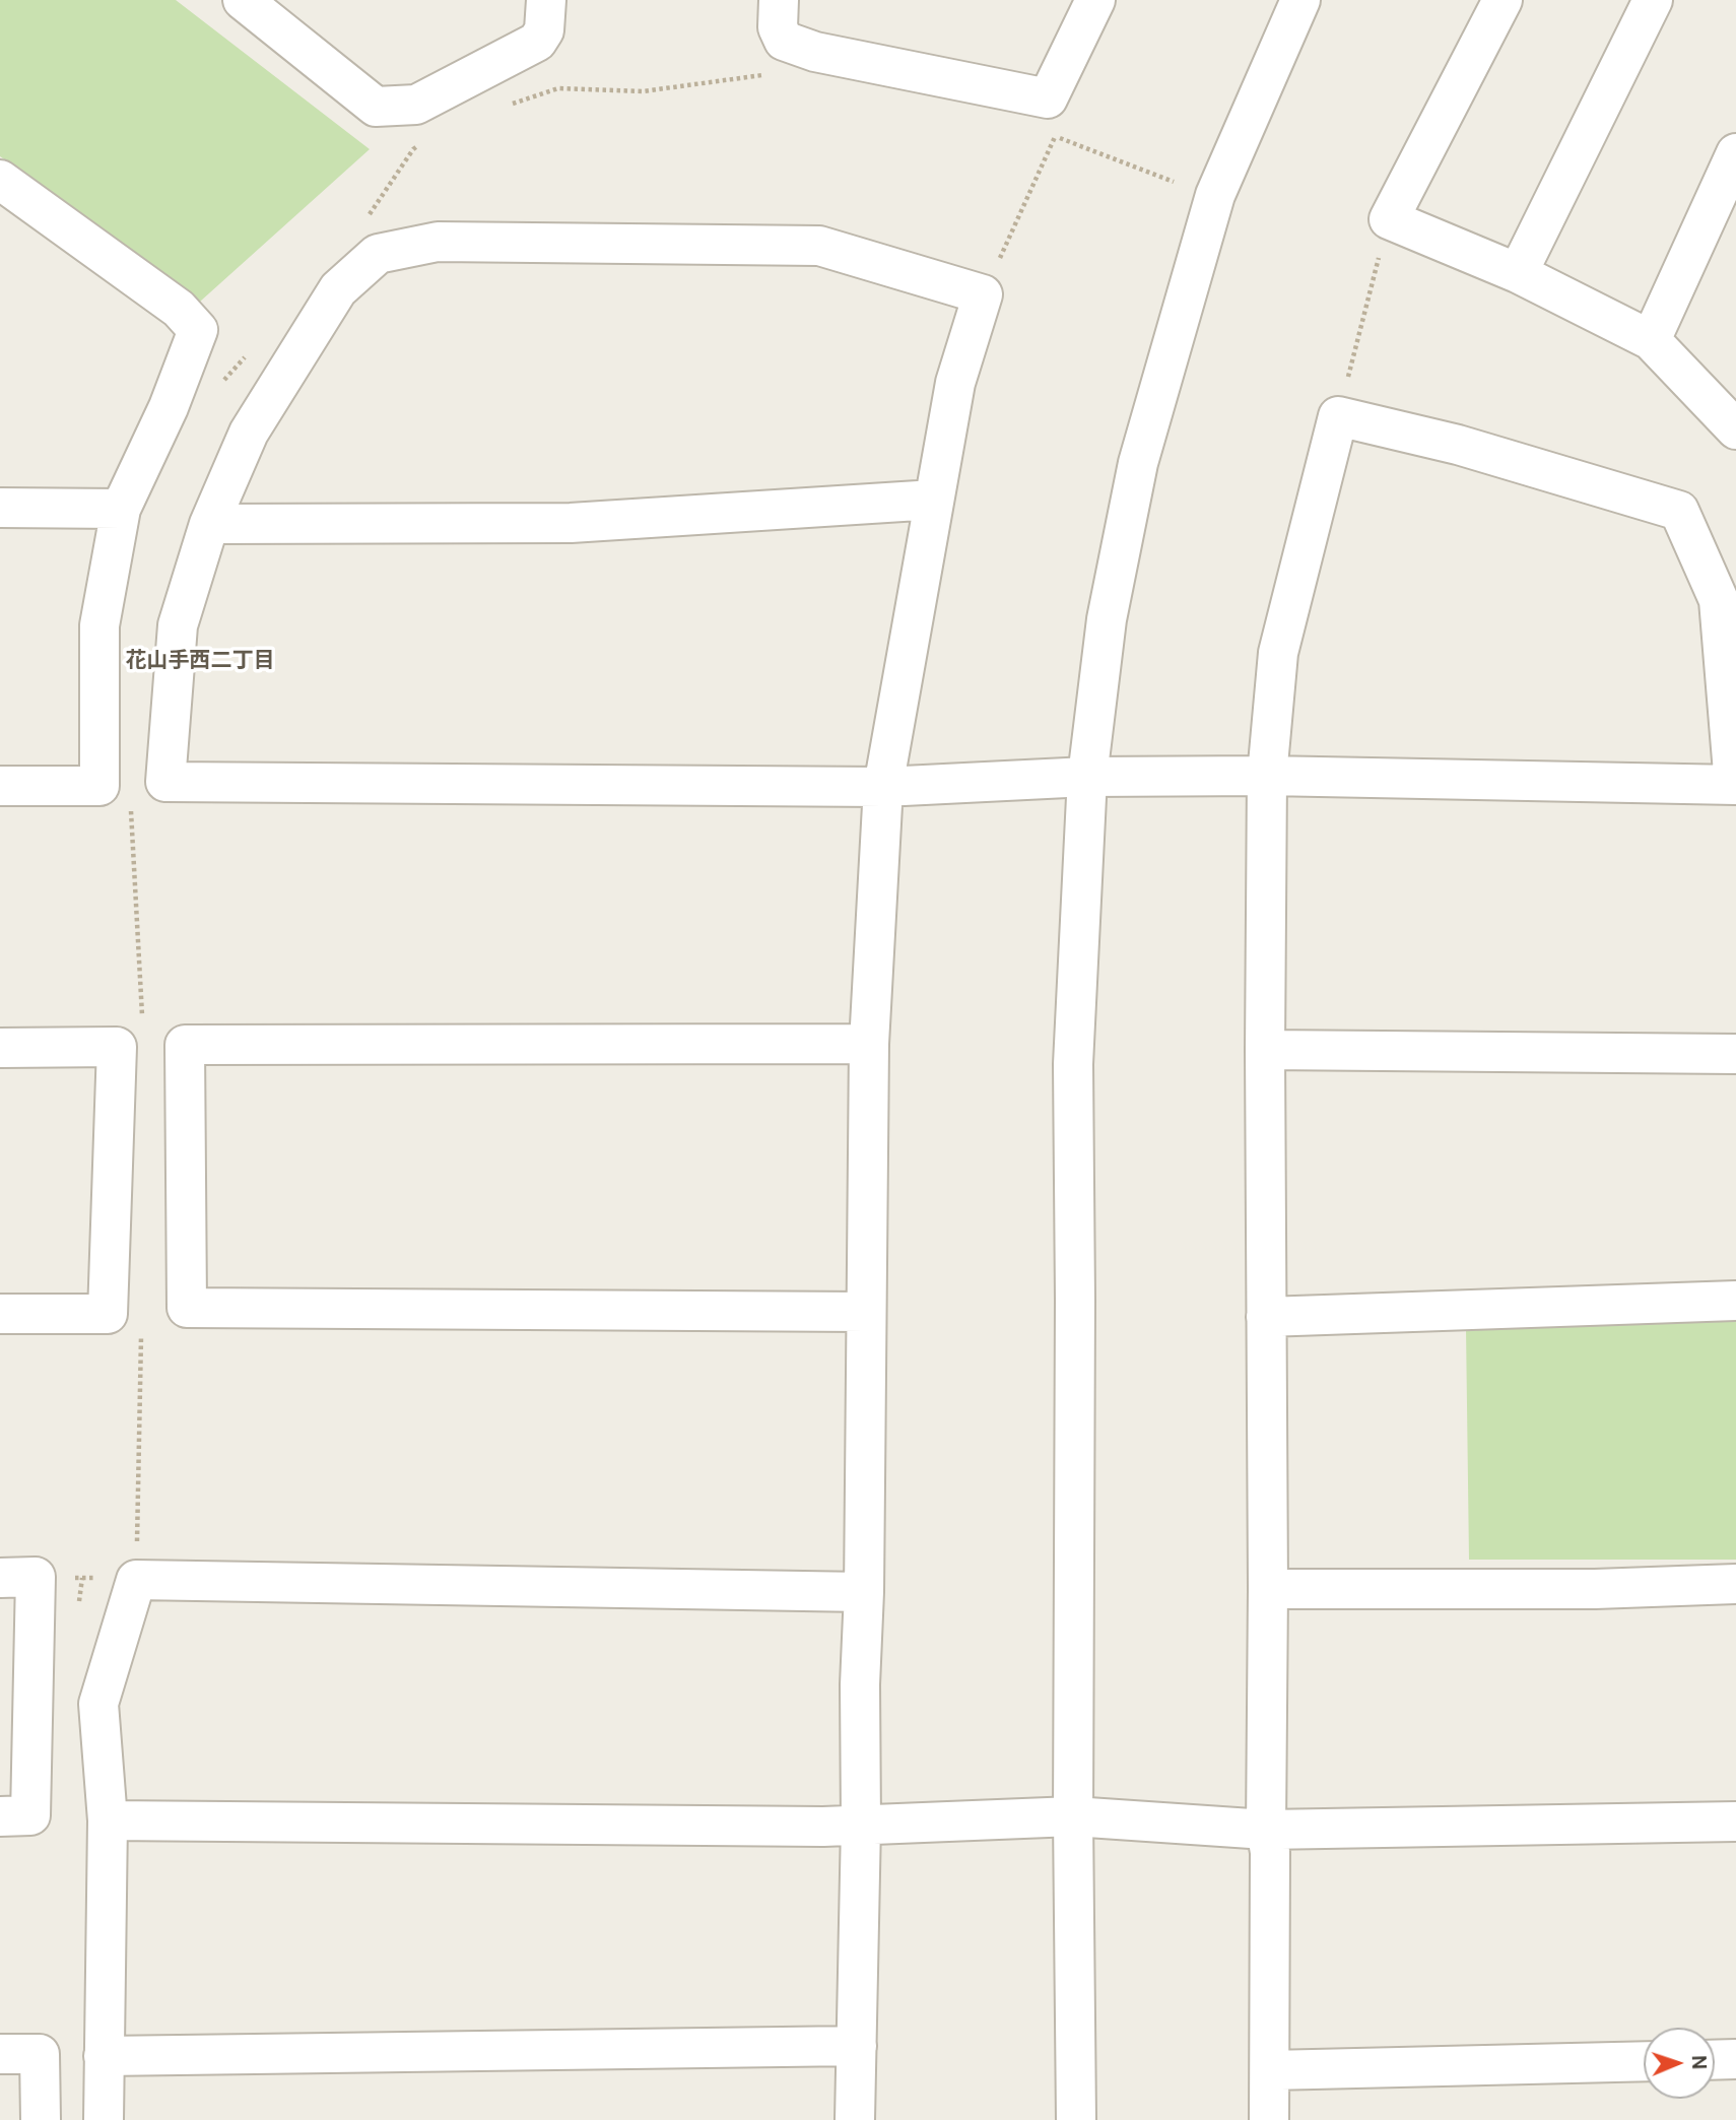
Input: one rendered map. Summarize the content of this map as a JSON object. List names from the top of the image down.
{
  "districts": ["花山手西二丁目"],
  "north": "right"
}
